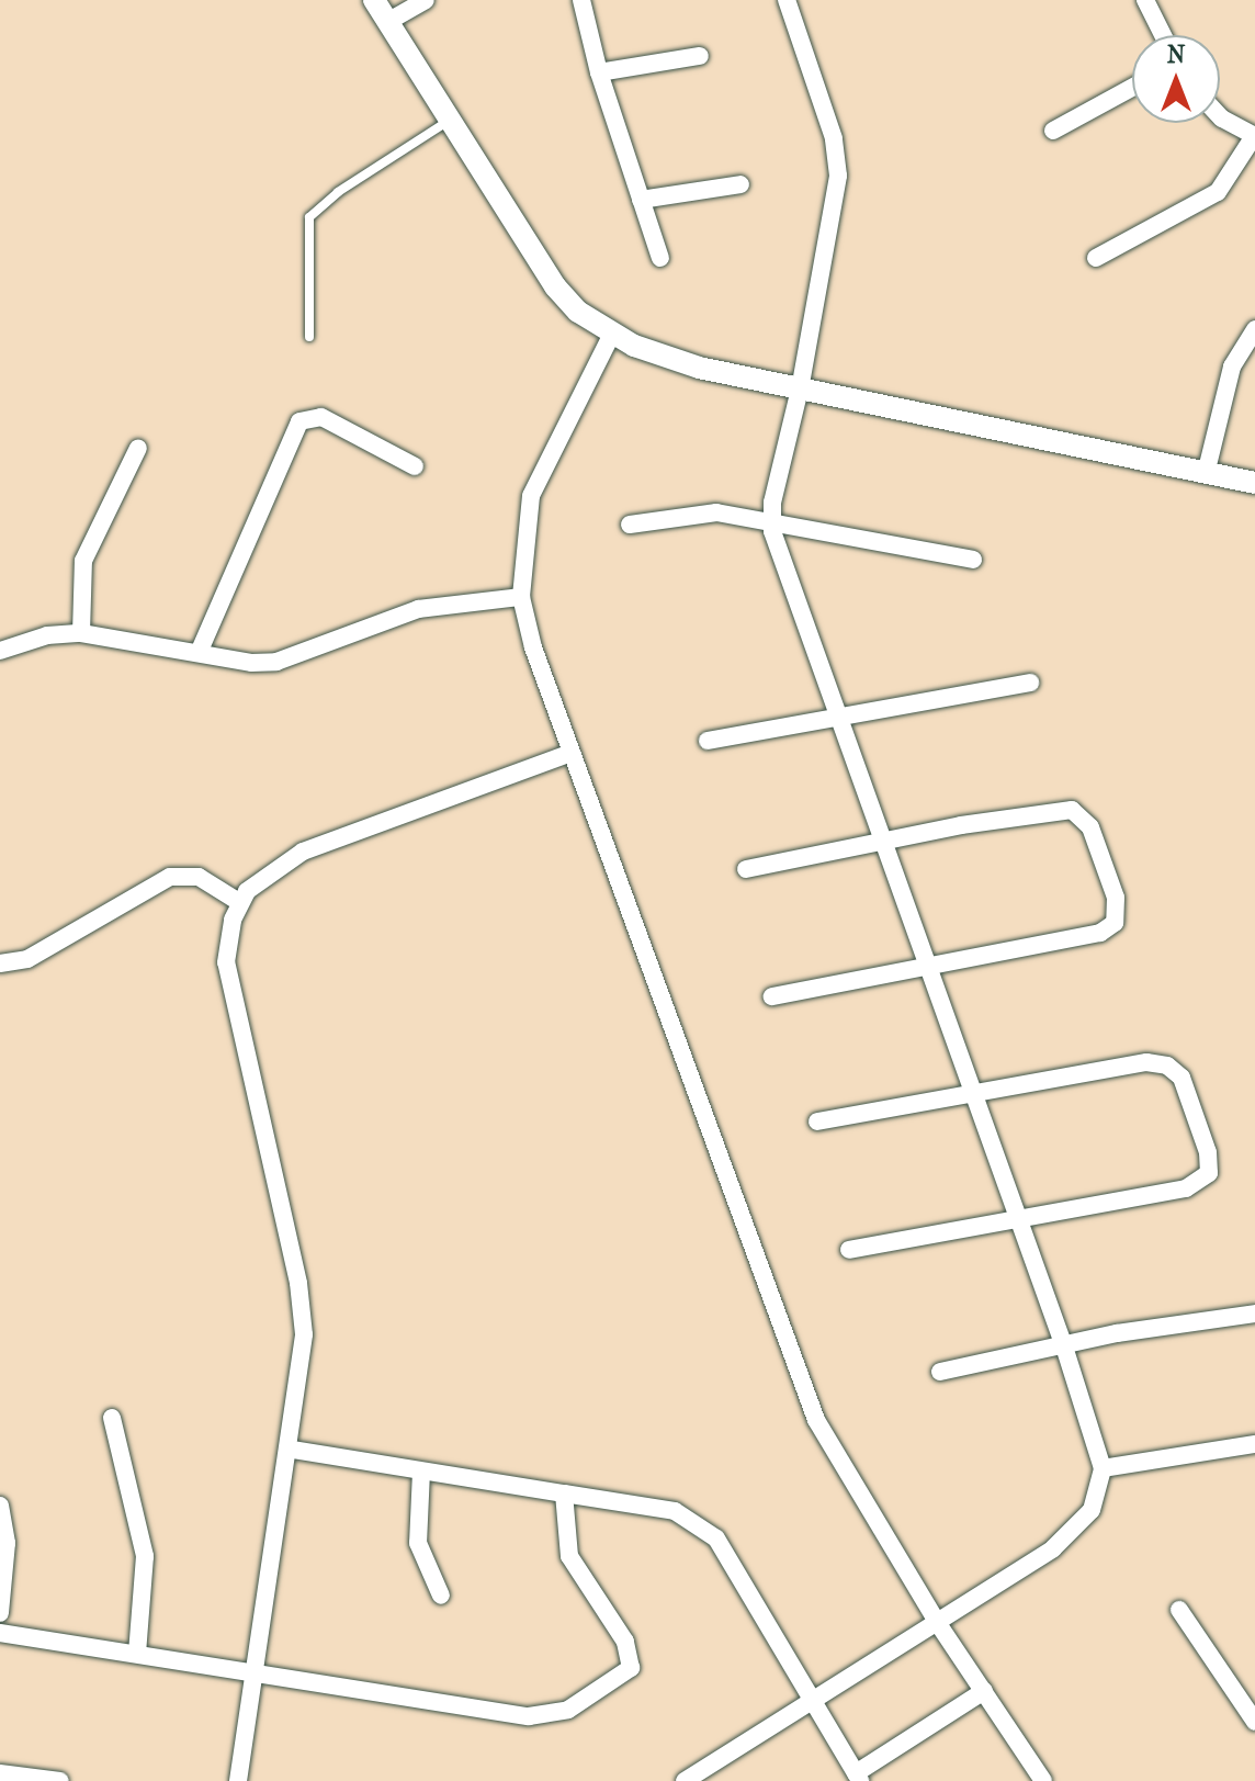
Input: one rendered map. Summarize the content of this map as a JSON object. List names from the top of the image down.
{
  "north": "top"
}
